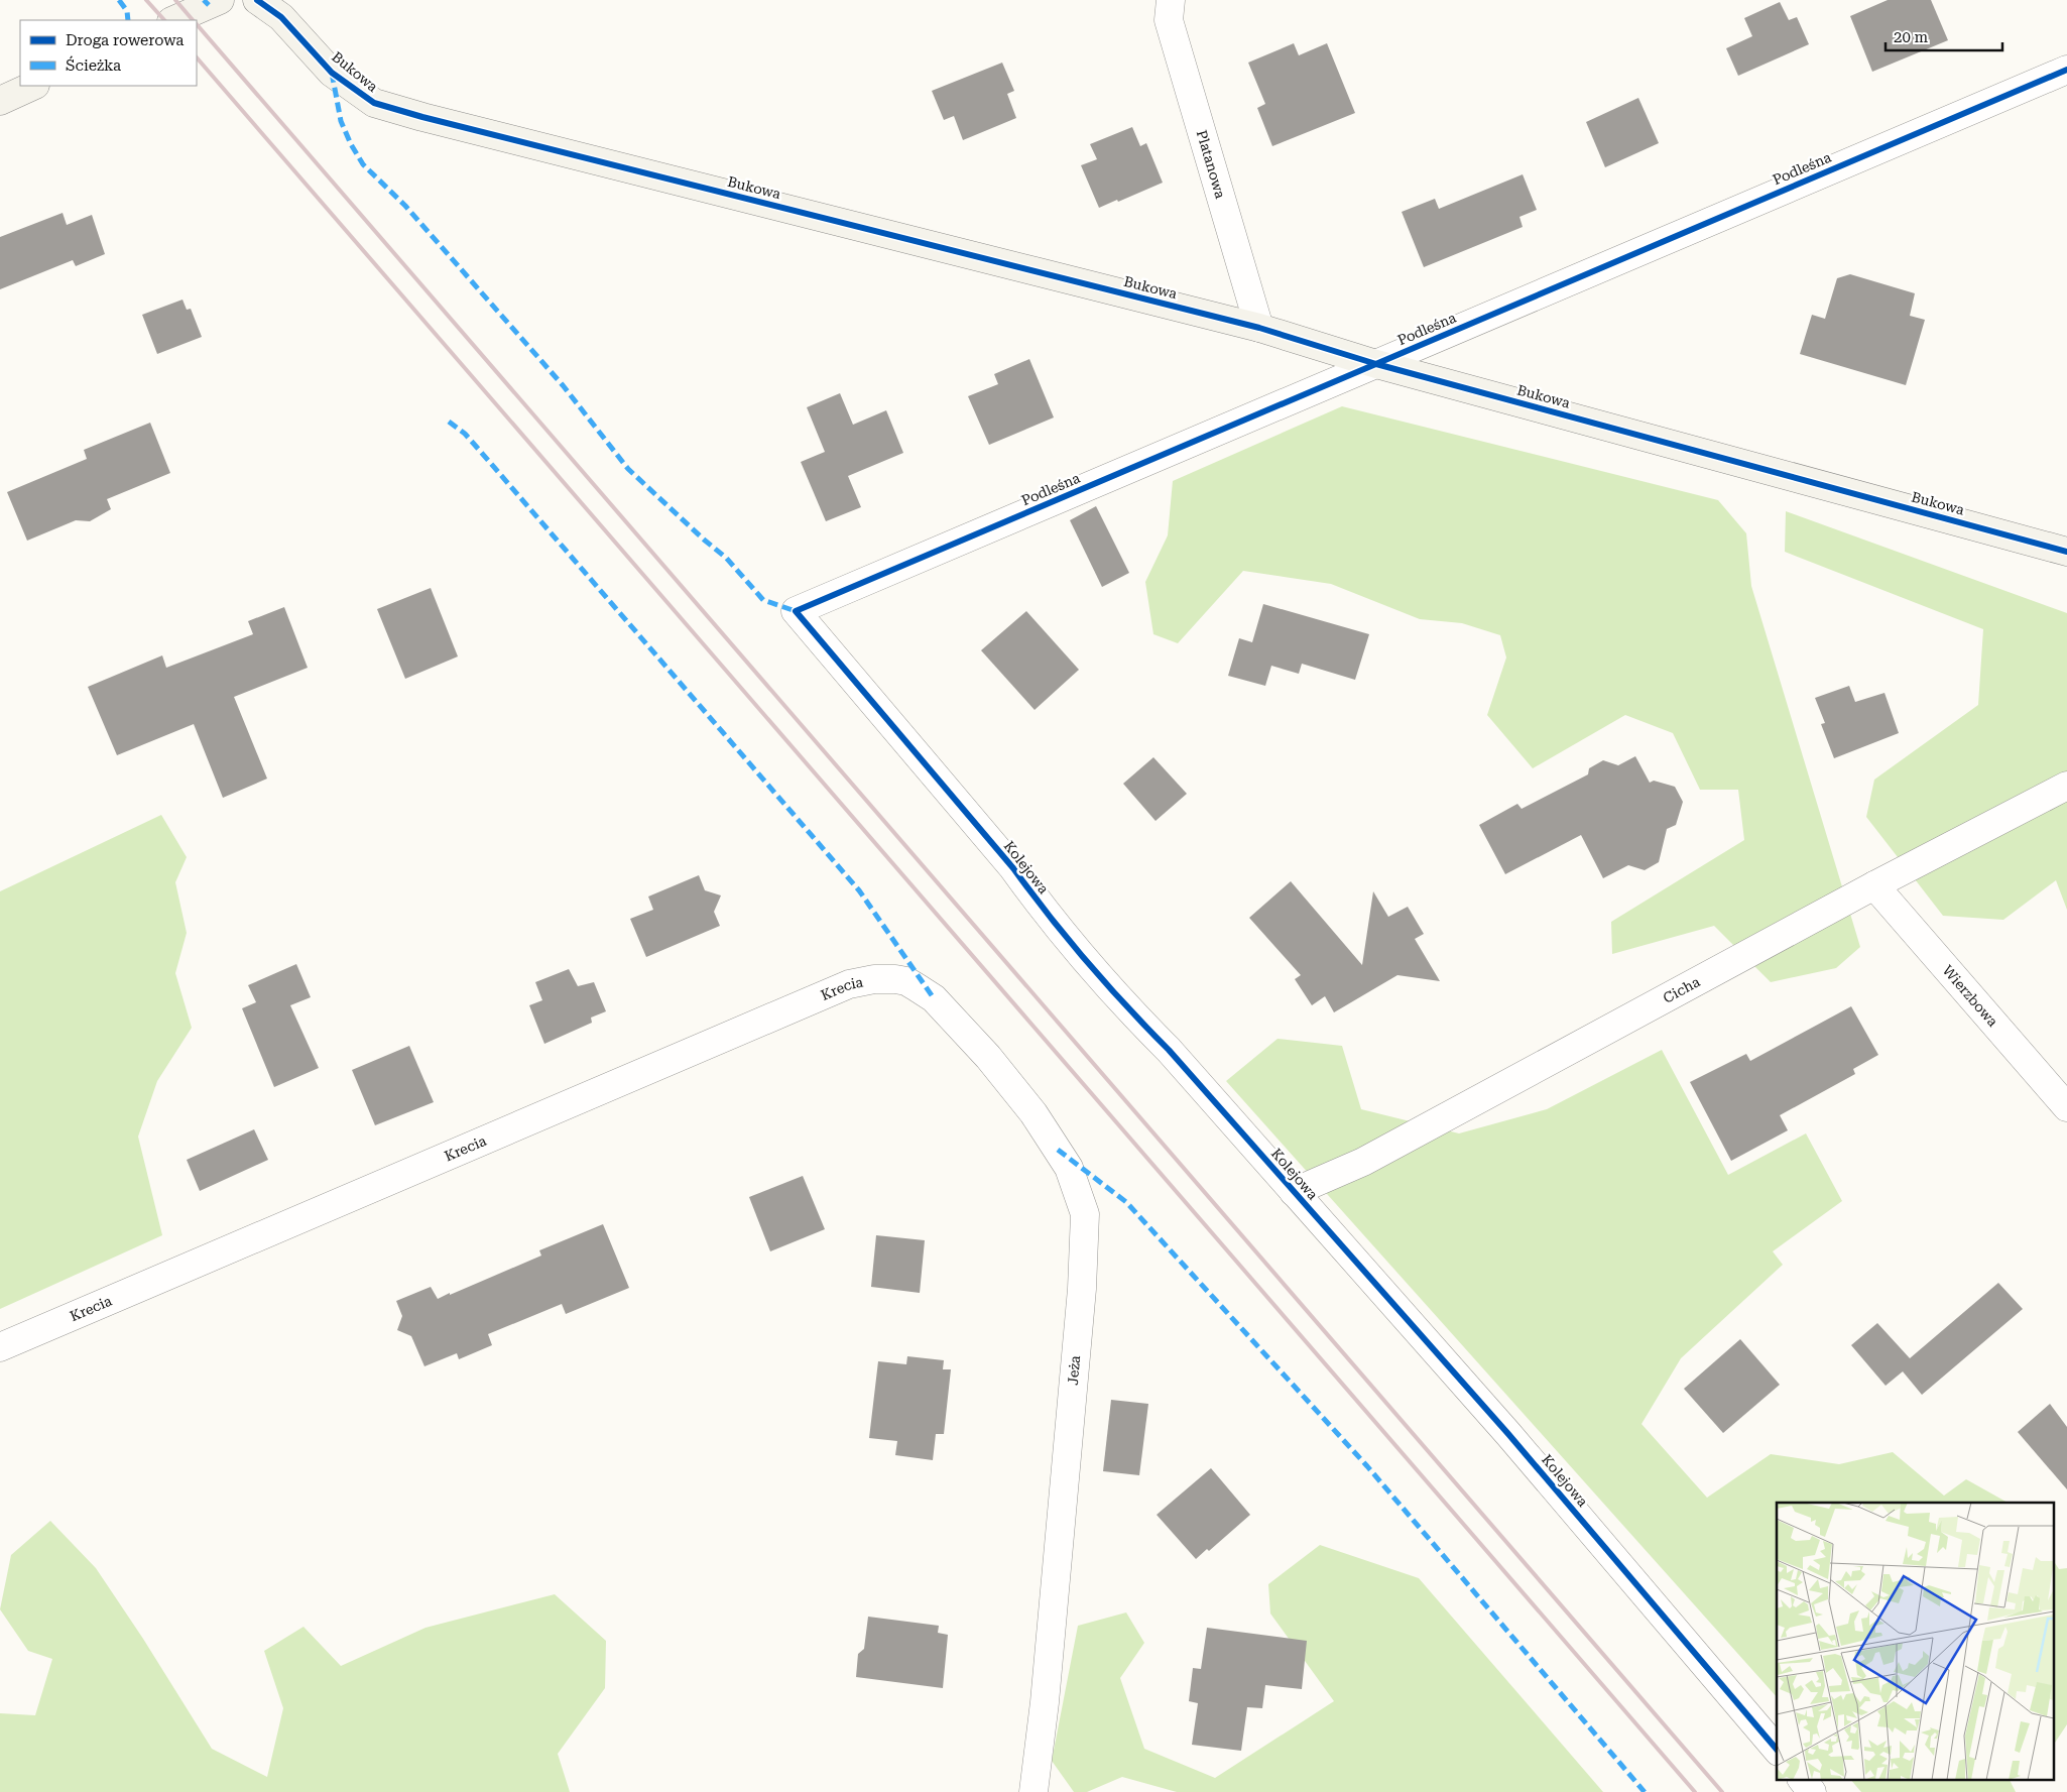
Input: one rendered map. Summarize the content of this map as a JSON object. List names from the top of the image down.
{
  "streets": {
    "street": [
      "Bukowa",
      "Platanowa",
      "Podleśna",
      "Kolejowa",
      "Krecia",
      "Cicha",
      "Wierzbowa",
      "Jeża"
    ]
  },
  "crossings": [
    ["Bukowa", "Platanowa"],
    ["Bukowa", "Podleśna"],
    ["Podleśna", "Kolejowa"],
    ["Kolejowa", "Cicha"],
    ["Krecia", "Jeża"],
    ["Cicha", "Wierzbowa"]
  ],
  "legend": ["Droga rowerowa", "Ścieżka"],
  "scale_bar": "20 m"
}
